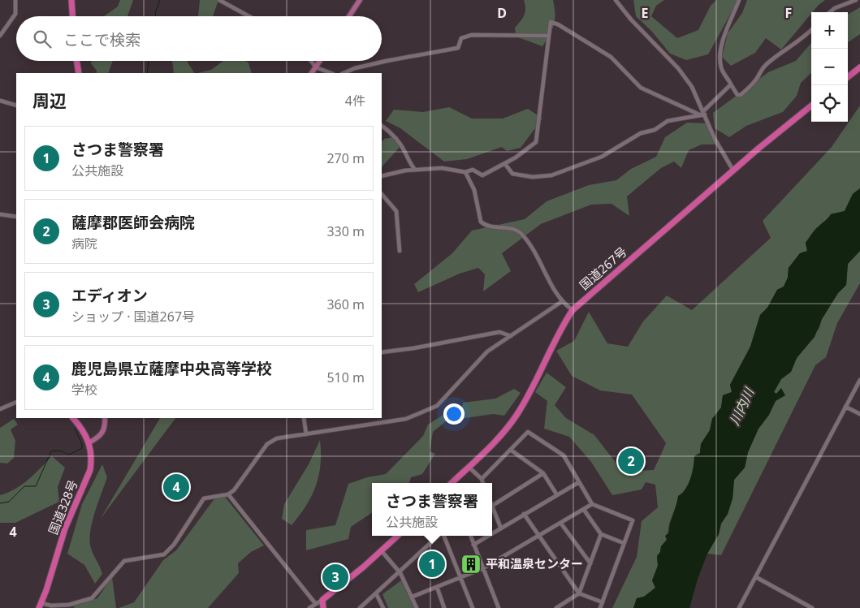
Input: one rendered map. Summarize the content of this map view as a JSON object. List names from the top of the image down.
{
  "streets": {
    "highway": ["国道267号", "国道328号"]
  },
  "water": ["川内川"],
  "places": {
    "building": ["平和温泉センター"]
  },
  "page": {
    "map_buttons": ["+", "−"],
    "search": "ここで検索",
    "heading": ["周辺", "4件"],
    "list": [
      {
        "mark": "1",
        "name": "さつま警察署",
        "note": "公共施設",
        "value": "270 m"
      },
      {
        "mark": "2",
        "name": "薩摩郡医師会病院",
        "note": "病院",
        "value": "330 m"
      },
      {
        "mark": "3",
        "name": "エディオン",
        "note": "ショップ · 国道267号",
        "value": "360 m"
      },
      {
        "mark": "4",
        "name": "鹿児島県立薩摩中央高等学校",
        "note": "学校",
        "value": "510 m"
      }
    ],
    "pins": [
      "2",
      "4",
      "1",
      "3"
    ],
    "popup": ["さつま警察署", "公共施設"]
  },
  "grid": {
    "columns": ["D", "E", "F"],
    "rows": ["4"]
  }
}
